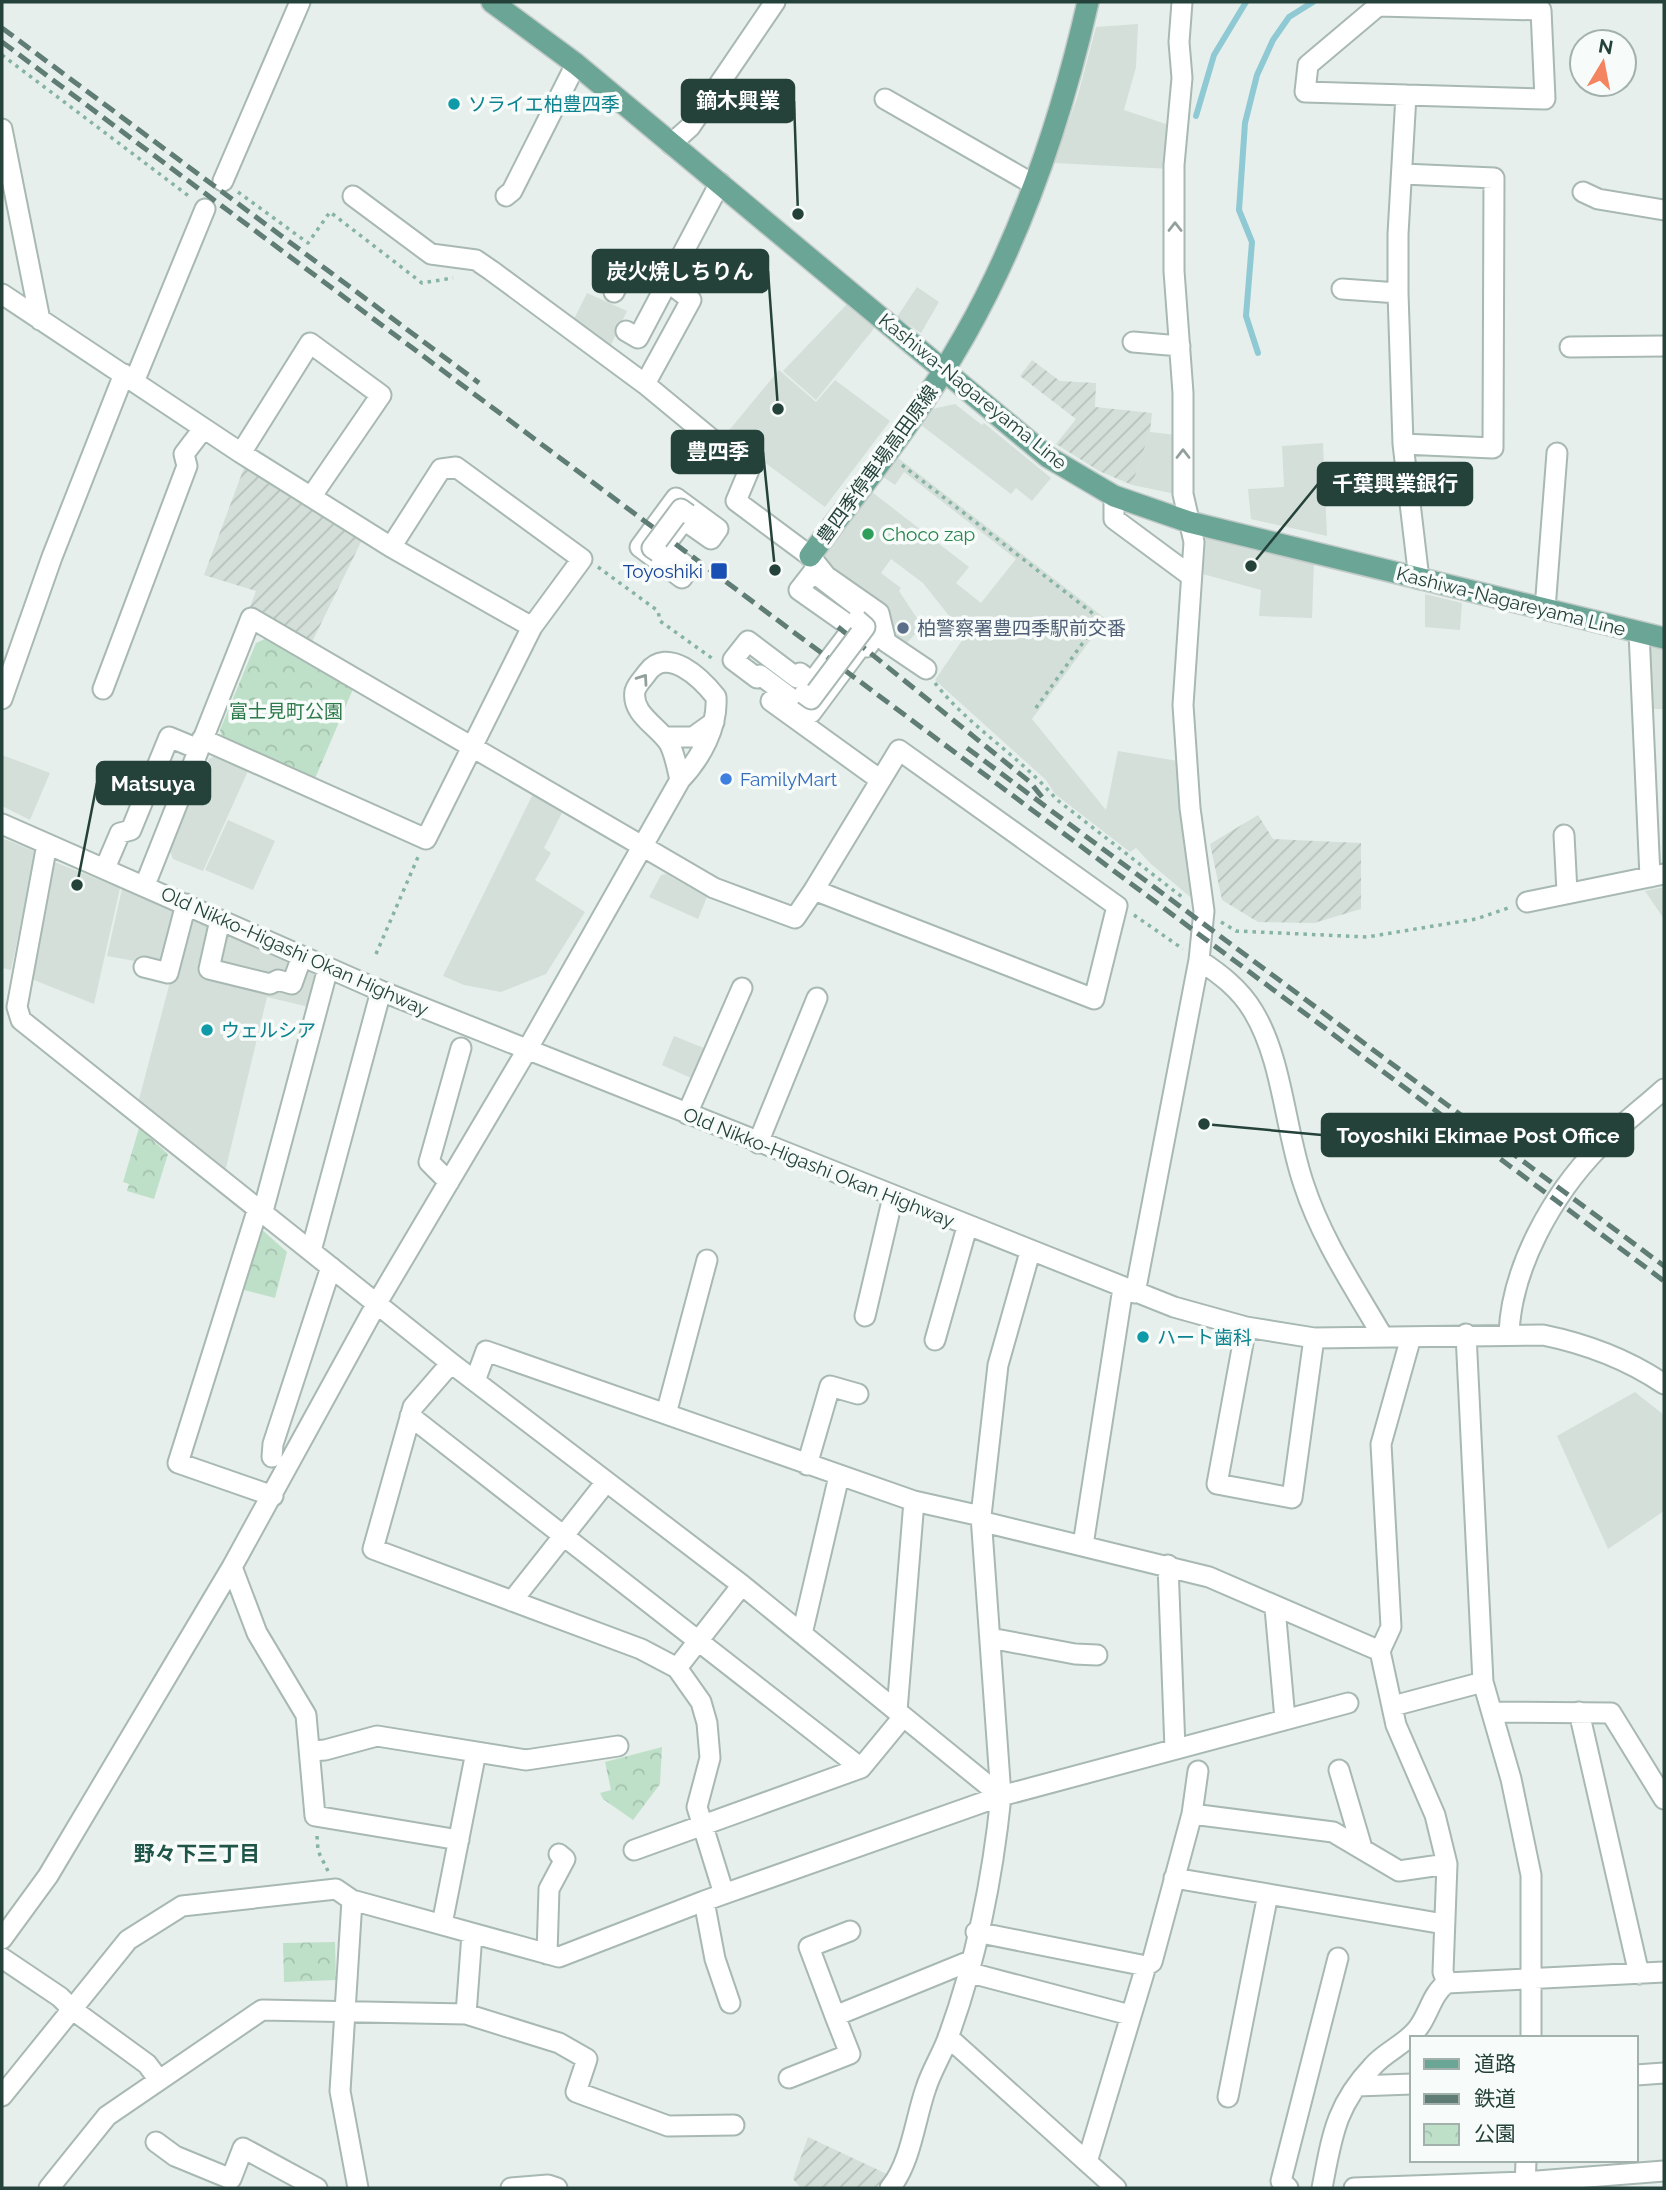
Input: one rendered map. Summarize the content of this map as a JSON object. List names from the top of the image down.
{
  "streets": {
    "main road": ["Kashiwa-Nagareyama Line", "豊四季停車場高田原線"],
    "street": ["Old Nikko-Higashi Okan Highway"]
  },
  "crossings": [
    ["Kashiwa-Nagareyama Line", "豊四季停車場高田原線"]
  ],
  "districts": ["野々下三丁目"],
  "parks": ["富士見町公園"],
  "places": {
    "other": [
      "ソライエ柏豊四季",
      "鏑木興業",
      "炭火焼しちりん",
      "Choco zap",
      "千葉興業銀行",
      "豊四季",
      "柏警察署豊四季駅前交番",
      "FamilyMart",
      "Matsuya",
      "ウェルシア",
      "Toyoshiki Ekimae Post Office",
      "ハート歯科"
    ],
    "transit": ["Toyoshiki"]
  },
  "legend": ["道路", "鉄道", "公園"],
  "north": "top"
}
